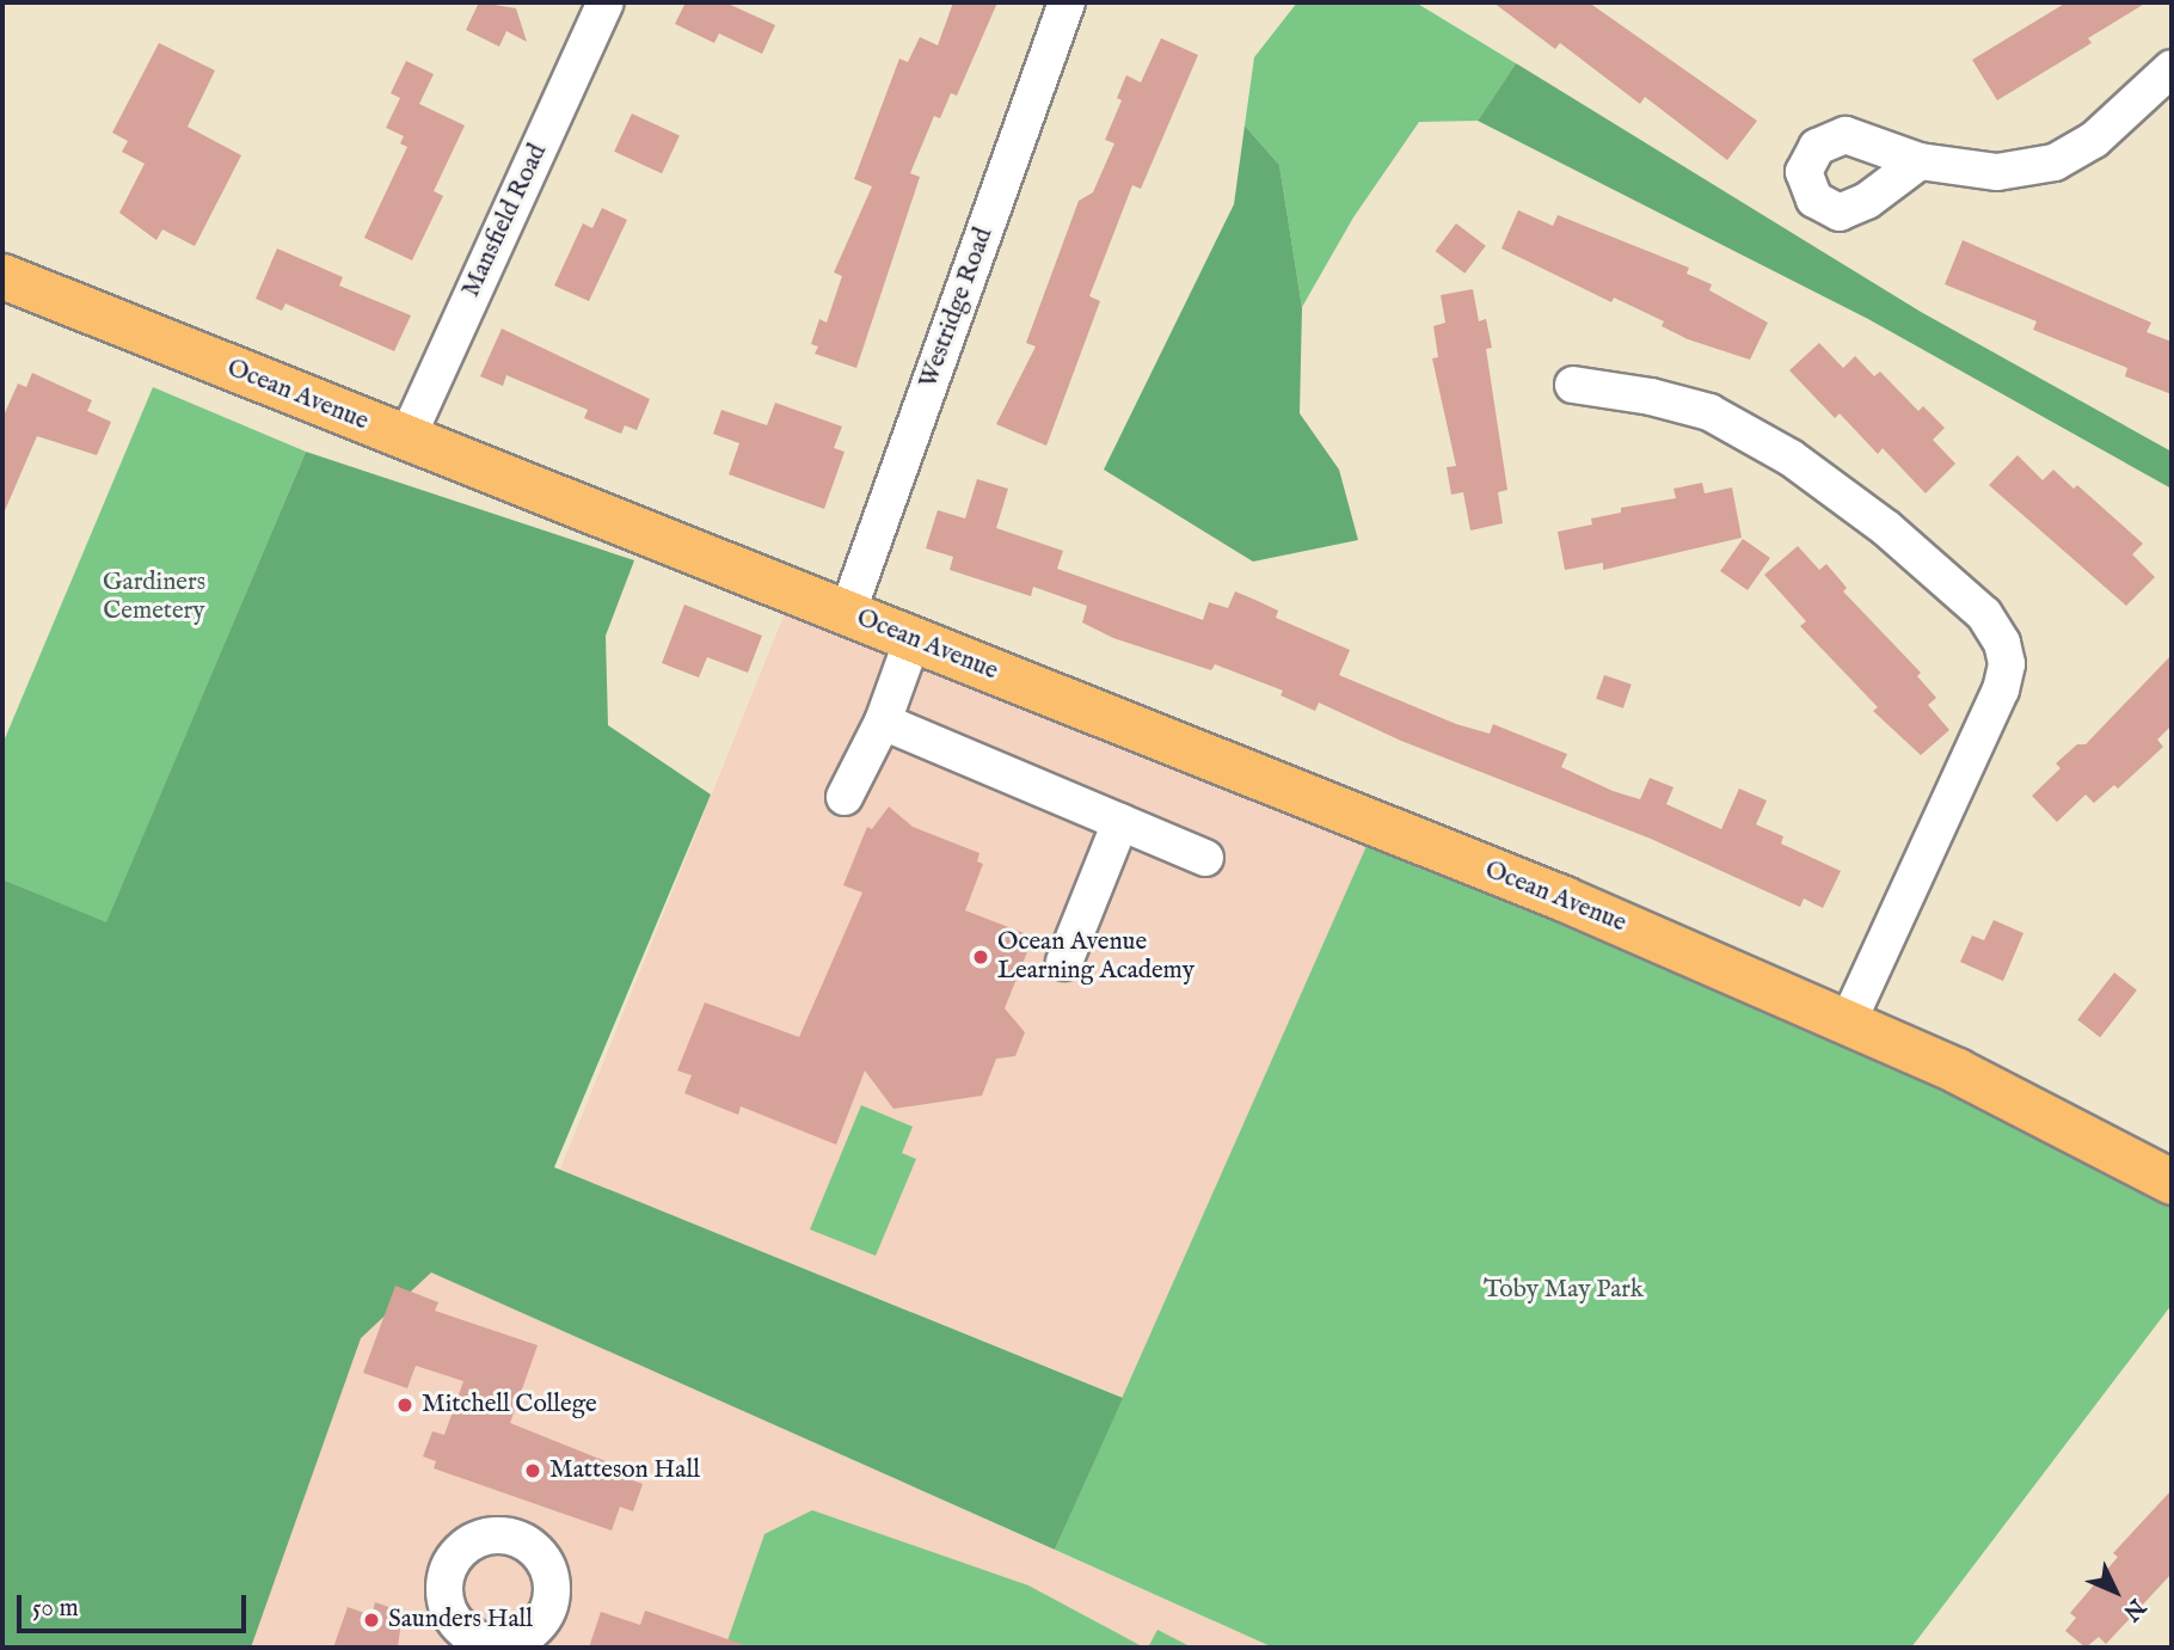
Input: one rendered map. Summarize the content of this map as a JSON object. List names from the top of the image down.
{
  "streets": {
    "main road": ["Ocean Avenue"],
    "street": ["Mansfield Road", "Westridge Road"]
  },
  "crossings": [
    ["Mansfield Road", "Ocean Avenue"],
    ["Westridge Road", "Ocean Avenue"]
  ],
  "parks": ["Gardiners Cemetery", "Toby May Park"],
  "places": [
    "Ocean Avenue Learning Academy",
    "Mitchell College",
    "Matteson Hall",
    "Saunders Hall"
  ],
  "scale_bar": "50 m",
  "north": "bottom right"
}
